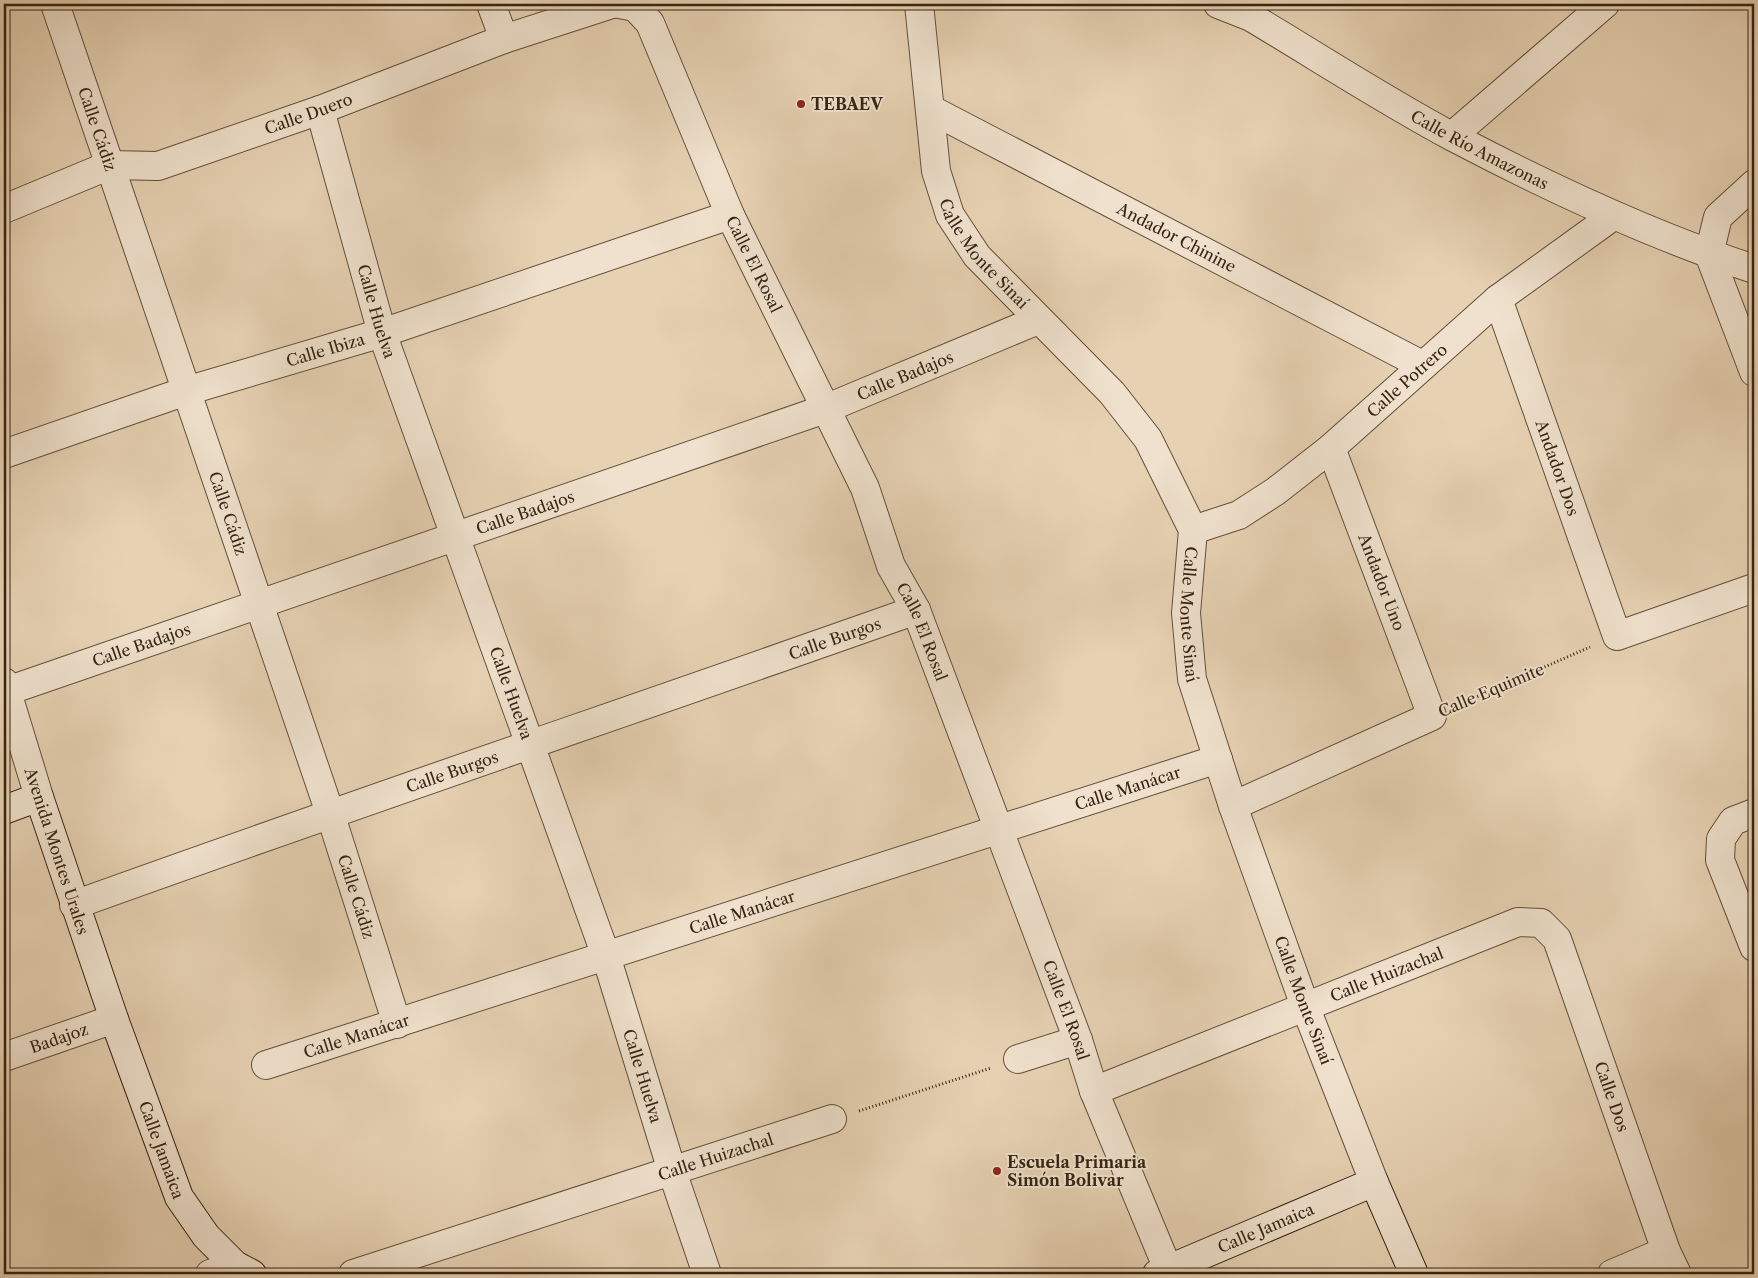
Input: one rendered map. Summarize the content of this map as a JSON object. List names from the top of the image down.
{
  "streets": {
    "street": [
      "Calle Duero",
      "Calle Cádiz",
      "Calle Río Amazonas",
      "Andador Chinine",
      "Calle Monte Sinaí",
      "Calle El Rosal",
      "Calle Huelva",
      "Calle Ibiza",
      "Calle Badajos",
      "Calle Potrero",
      "Andador Dos",
      "Andador Uno",
      "Calle Burgos",
      "Calle Equimite",
      "Calle Manácar",
      "Avenida Montes Urales",
      "Calle Huizachal",
      "Badajoz",
      "Calle Dos",
      "Calle Jamaica"
    ]
  },
  "crossings": [
    ["Calle Duero", "Calle Cádiz"],
    ["Calle Duero", "Calle El Rosal"],
    ["Calle Duero", "Calle Huelva"],
    ["Calle Cádiz", "Calle Ibiza"],
    ["Calle Cádiz", "Calle Badajos"],
    ["Calle Cádiz", "Calle Burgos"],
    ["Calle Cádiz", "Calle Manácar"],
    ["Calle Río Amazonas", "Calle Potrero"],
    ["Andador Chinine", "Calle Monte Sinaí"],
    ["Andador Chinine", "Calle Potrero"],
    ["Calle Monte Sinaí", "Calle Badajos"],
    ["Calle Monte Sinaí", "Calle Potrero"],
    ["Calle Monte Sinaí", "Calle Equimite"],
    ["Calle Monte Sinaí", "Calle Manácar"],
    ["Calle Monte Sinaí", "Calle Huizachal"],
    ["Calle Monte Sinaí", "Calle Jamaica"],
    ["Calle El Rosal", "Calle Ibiza"],
    ["Calle El Rosal", "Calle Badajos"],
    ["Calle El Rosal", "Calle Burgos"],
    ["Calle El Rosal", "Calle Manácar"],
    ["Calle El Rosal", "Calle Huizachal"],
    ["Calle El Rosal", "Calle Jamaica"],
    ["Calle Huelva", "Calle Ibiza"],
    ["Calle Huelva", "Calle Badajos"],
    ["Calle Huelva", "Calle Burgos"],
    ["Calle Huelva", "Calle Manácar"],
    ["Calle Huelva", "Calle Huizachal"],
    ["Calle Badajos", "Avenida Montes Urales"],
    ["Calle Potrero", "Andador Dos"],
    ["Calle Potrero", "Andador Uno"],
    ["Andador Dos", "Calle Equimite"],
    ["Andador Uno", "Calle Equimite"],
    ["Calle Burgos", "Avenida Montes Urales"],
    ["Avenida Montes Urales", "Badajoz"],
    ["Avenida Montes Urales", "Calle Jamaica"],
    ["Calle Huizachal", "Calle Dos"],
    ["Badajoz", "Calle Jamaica"]
  ],
  "places": ["TEBAEV", "Escuela Primaria Simón Bolivar"]
}
